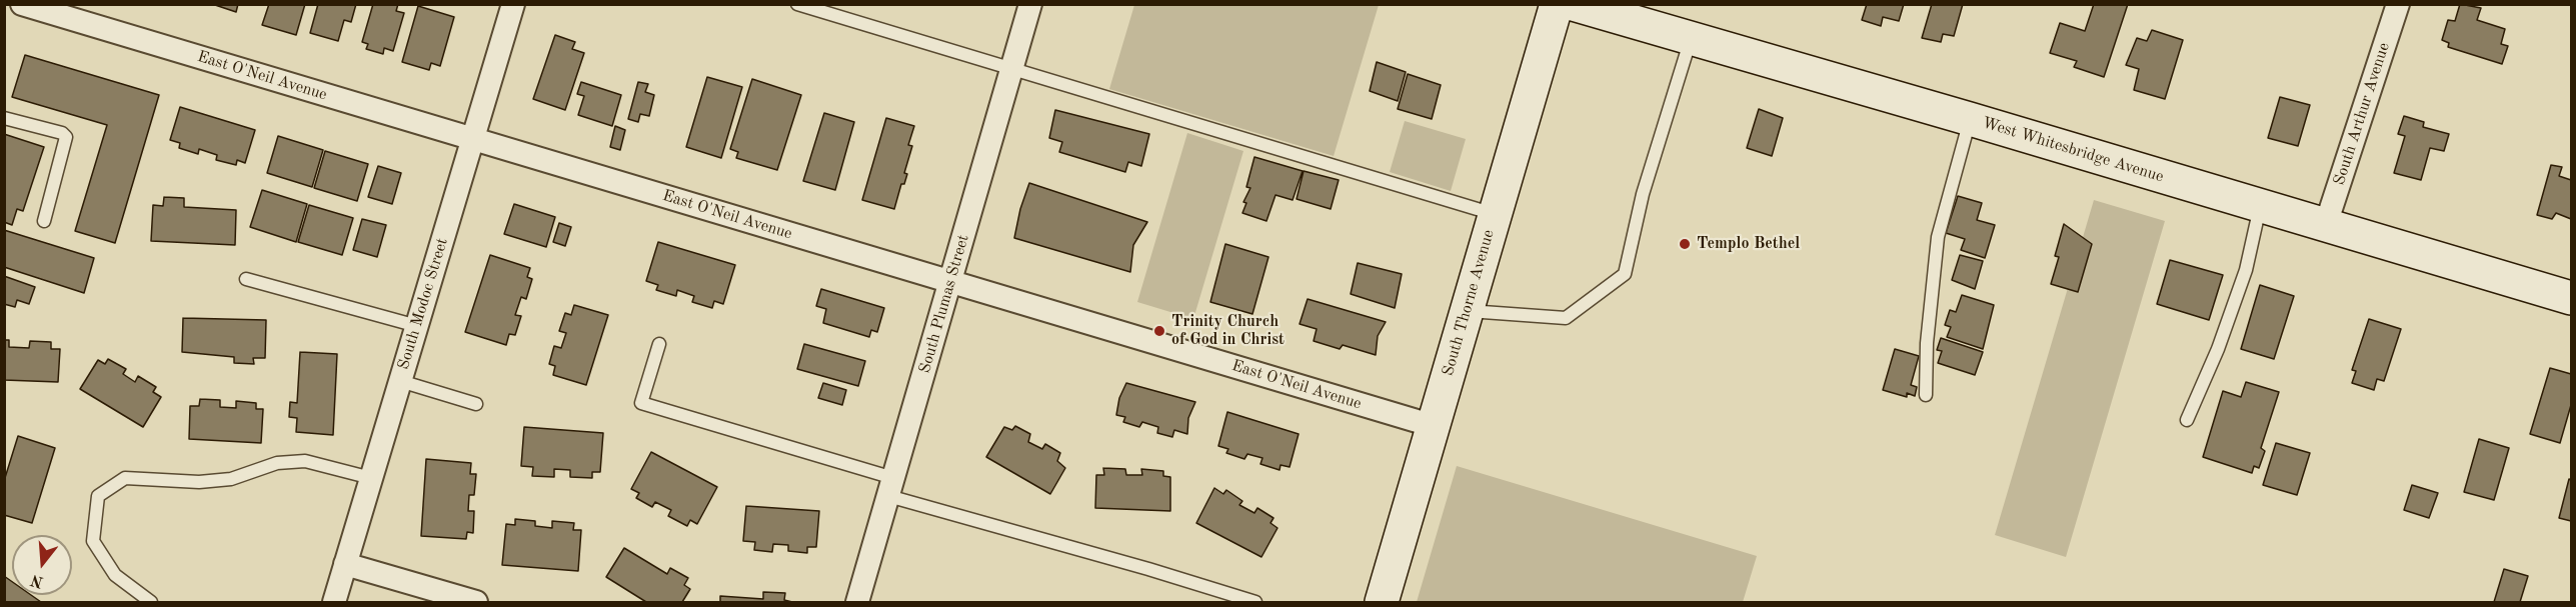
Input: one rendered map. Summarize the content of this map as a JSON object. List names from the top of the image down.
{
  "streets": {
    "main road": ["West Whitesbridge Avenue", "South Thorne Avenue"],
    "street": [
      "East O'Neil Avenue",
      "South Arthur Avenue",
      "South Modoc Street",
      "South Plumas Street"
    ]
  },
  "crossings": [
    ["East O'Neil Avenue", "South Thorne Avenue"],
    ["East O'Neil Avenue", "South Modoc Street"],
    ["East O'Neil Avenue", "South Plumas Street"],
    ["South Arthur Avenue", "West Whitesbridge Avenue"]
  ],
  "places": ["Templo Bethel", "Trinity Church of God in Christ"],
  "north": "bottom"
}
